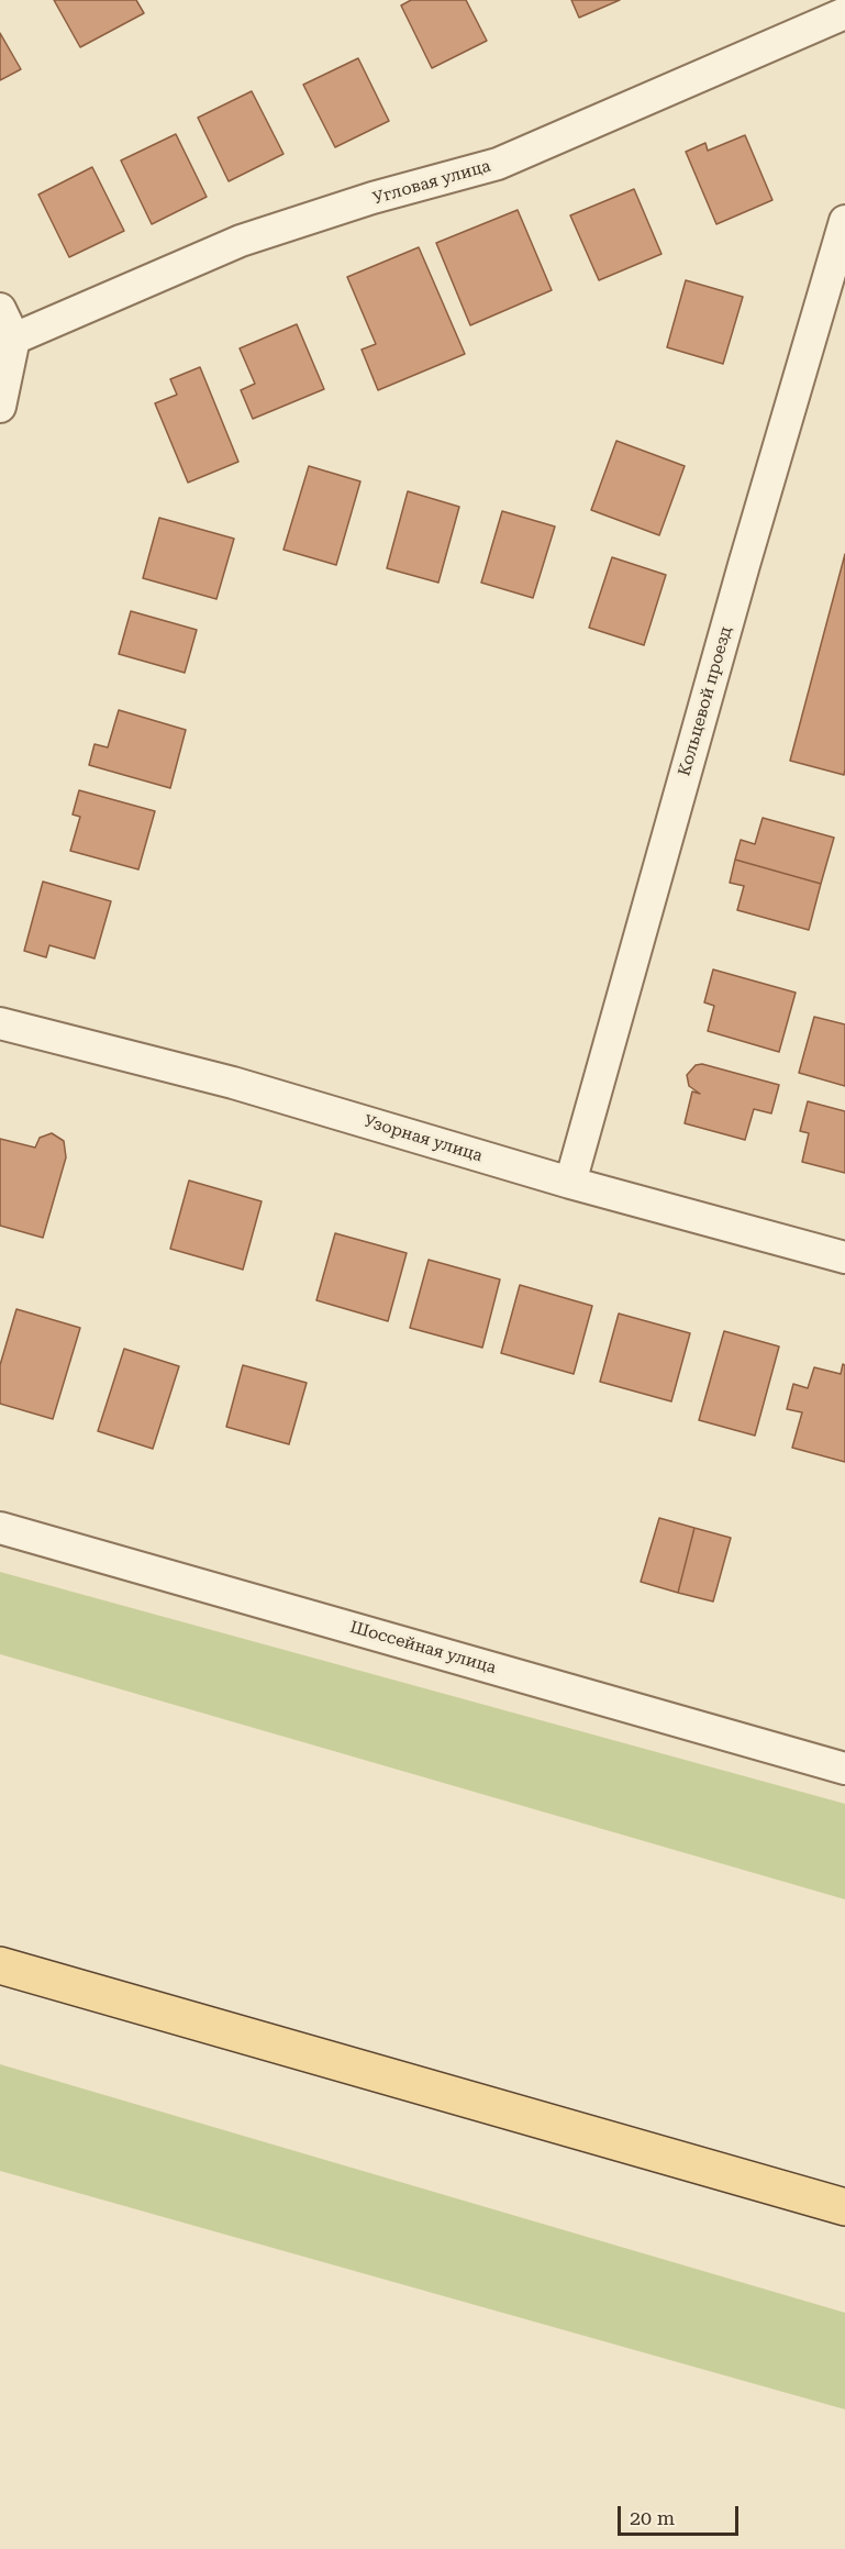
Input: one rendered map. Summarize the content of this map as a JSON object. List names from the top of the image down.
{
  "streets": {
    "street": [
      "Угловая улица",
      "Кольцевой проезд",
      "Узорная улица",
      "Шоссейная улица"
    ]
  },
  "crossings": [
    ["Кольцевой проезд", "Узорная улица"]
  ],
  "scale_bar": "20 m"
}
